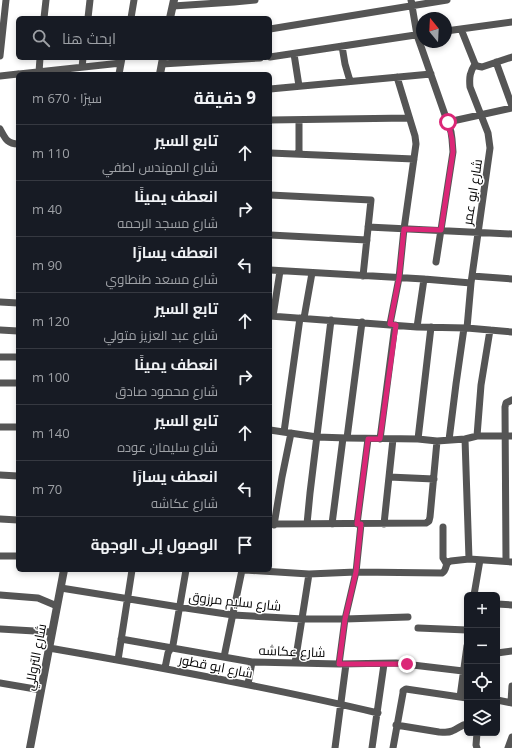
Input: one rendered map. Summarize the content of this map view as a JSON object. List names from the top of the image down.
{
  "streets": {
    "street": [
      "شارع ابو عمر",
      "شارع سليم مرزوق",
      "شارع عكاشه",
      "شارع التروللي",
      "شارع ابو قطور"
    ]
  },
  "crossings": [
    ["شارع سليم مرزوق", "شارع التروللي"],
    ["شارع التروللي", "شارع ابو قطور"]
  ],
  "north": "top",
  "page": {
    "search": "ابحث هنا",
    "heading": ["9 دقيقة", "سيرًا · 670 m"],
    "list": [
      ["تابع السير", "شارع المهندس لطفي", "110 m"],
      ["انعطف يمينًا", "شارع مسجد الرحمه", "40 m"],
      ["انعطف يسارًا", "شارع مسعد طنطاوي", "90 m"],
      ["تابع السير", "شارع عبد العزيز متولي", "120 m"],
      ["انعطف يمينًا", "شارع محمود صادق", "100 m"],
      ["تابع السير", "شارع سليمان عوده", "140 m"],
      ["انعطف يسارًا", "شارع عكاشه", "70 m"],
      "الوصول إلى الوجهة"
    ],
    "map_buttons": ["+", "−"]
  }
}
